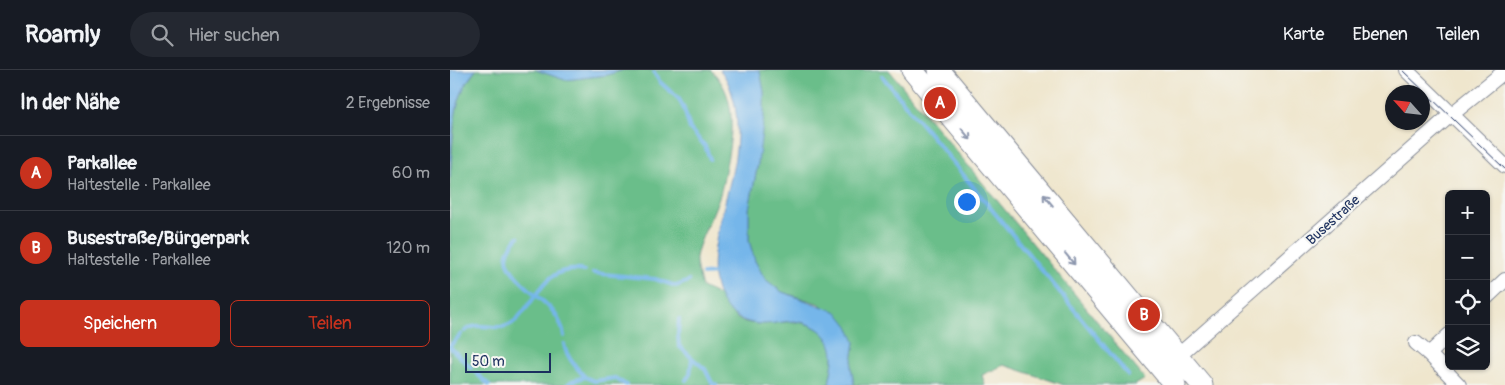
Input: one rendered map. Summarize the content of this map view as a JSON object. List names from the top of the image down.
{
  "streets": {
    "street": ["Busestraße"]
  },
  "scale_bar": "50 m",
  "north": "top left",
  "page": {
    "header": "Roamly",
    "search": "Hier suchen",
    "nav": ["Karte", "Ebenen", "Teilen"],
    "heading": ["In der Nähe", "2 Ergebnisse"],
    "pins": ["A", "B"],
    "list": [
      {
        "mark": "A",
        "name": "Parkallee",
        "note": "Haltestelle · Parkallee",
        "value": "60 m"
      },
      {
        "mark": "B",
        "name": "Busestraße/Bürgerpark",
        "note": "Haltestelle · Parkallee",
        "value": "120 m"
      }
    ],
    "map_buttons": ["+", "−"],
    "buttons": ["Speichern", "Teilen"],
    "scale": "50 m"
  }
}
